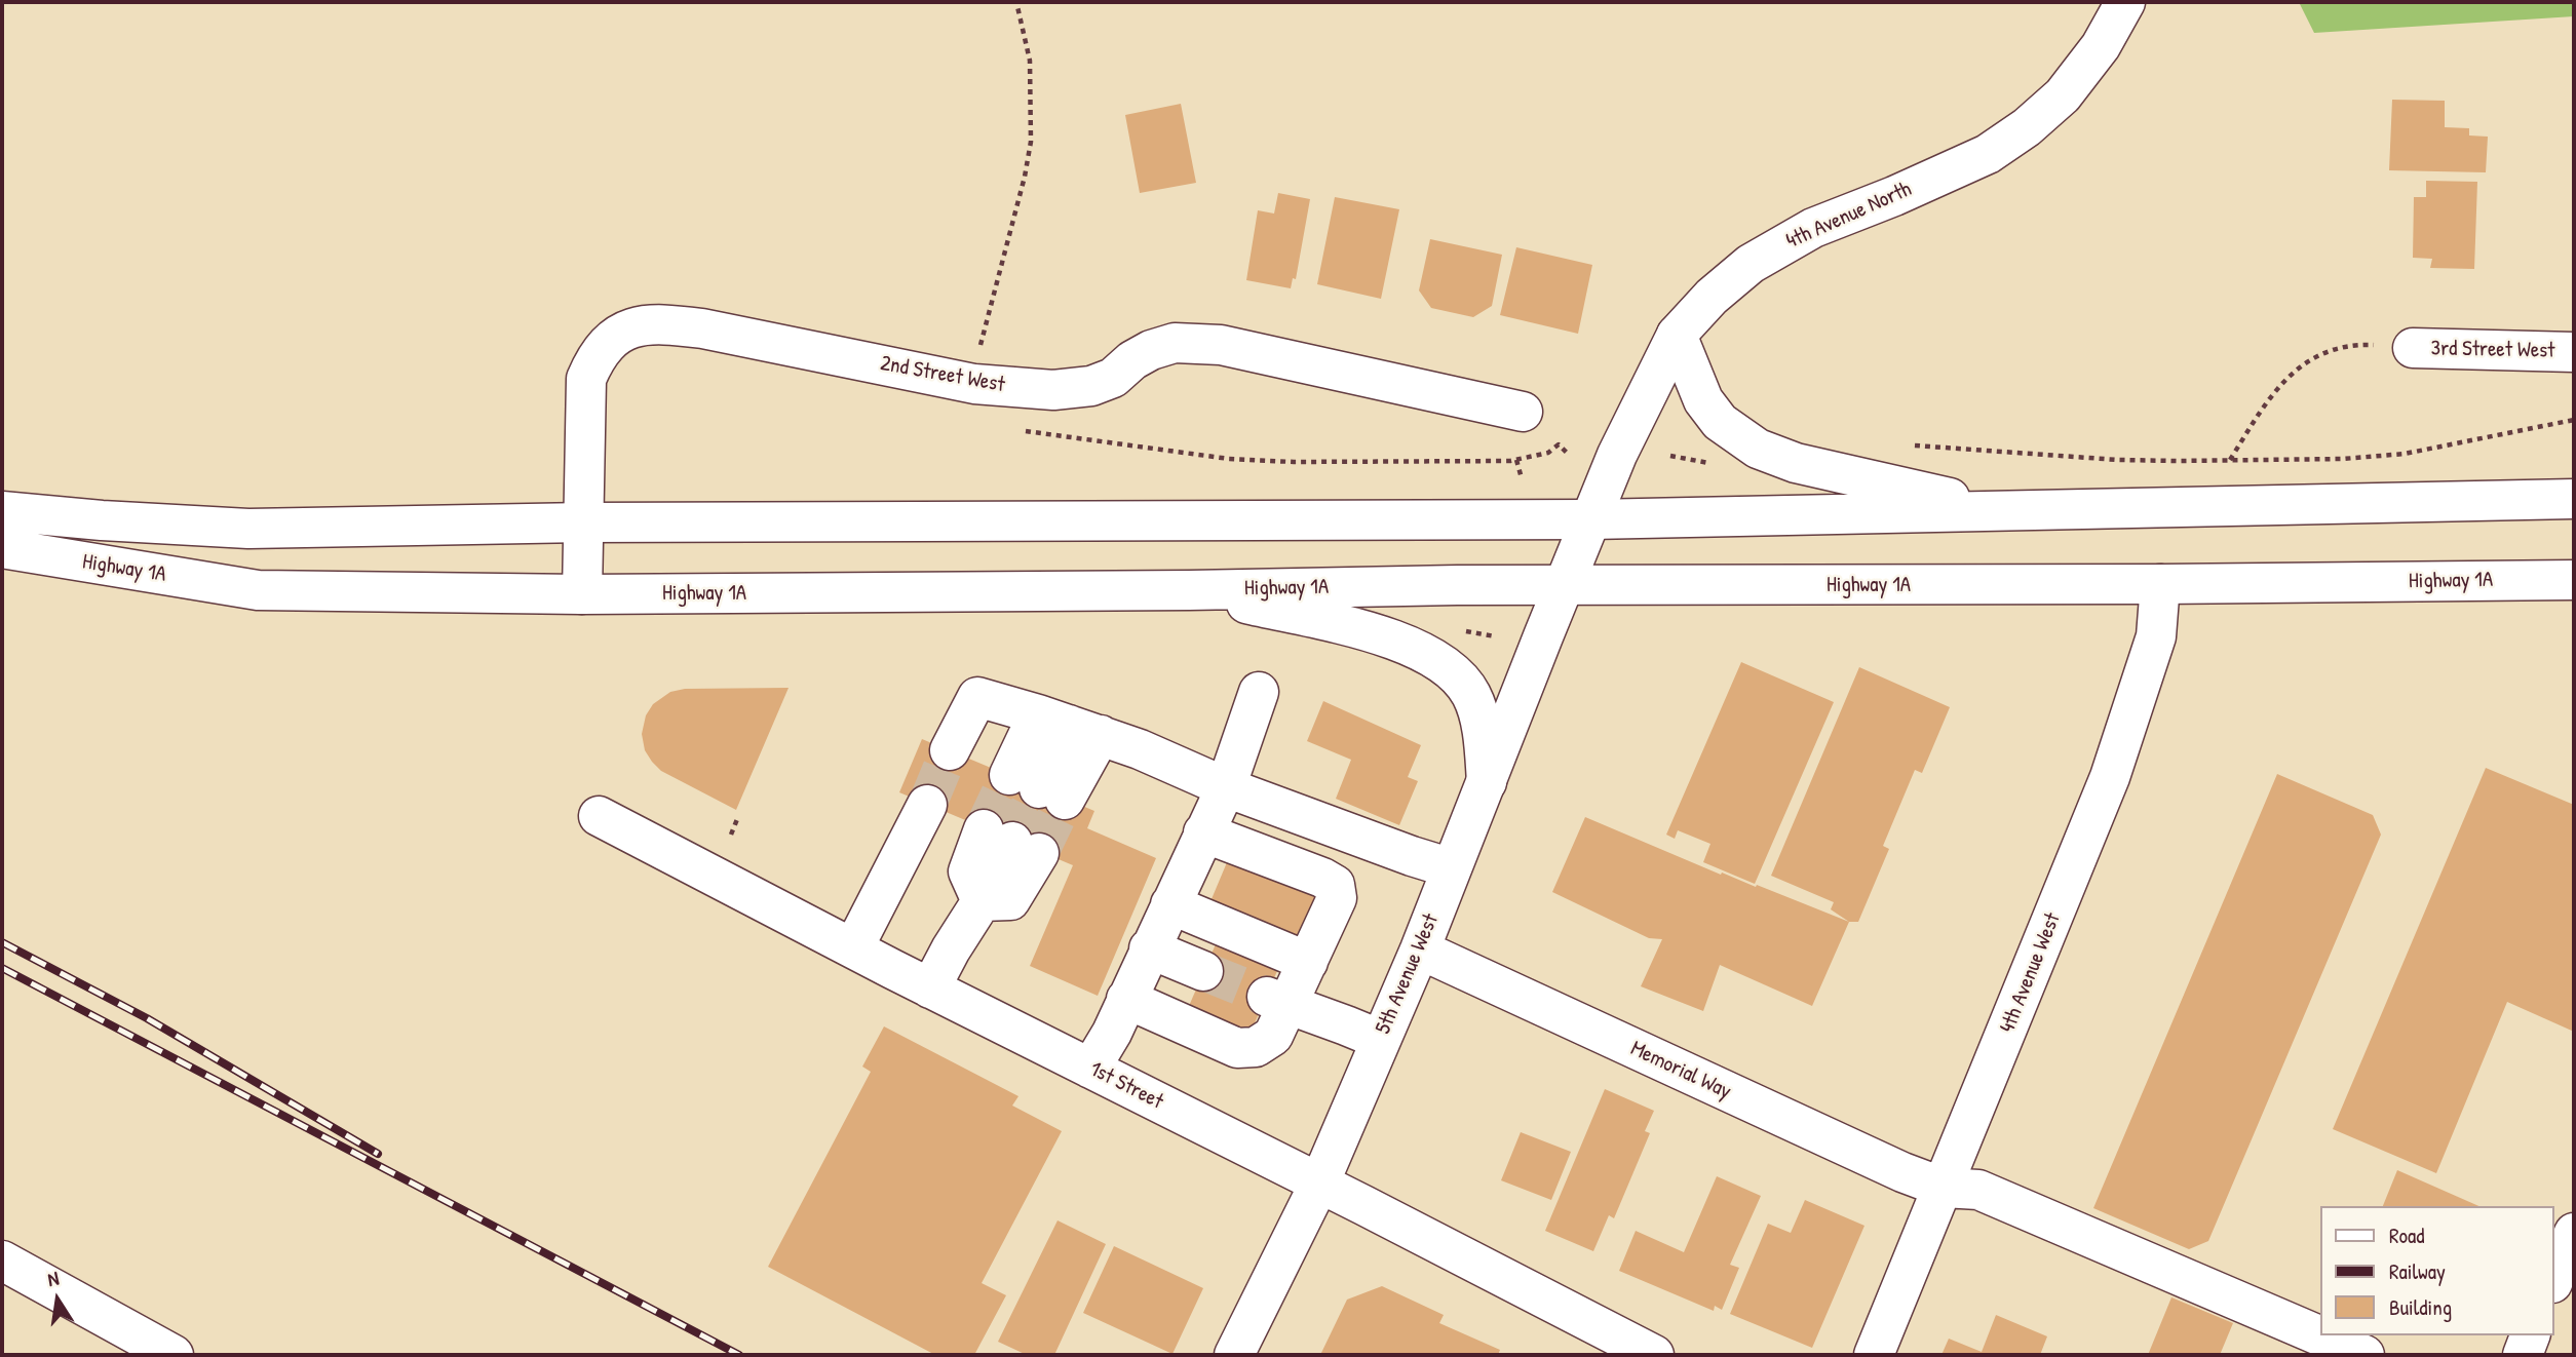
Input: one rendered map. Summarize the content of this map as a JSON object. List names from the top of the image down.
{
  "streets": {
    "main road": [
      "4th Avenue North",
      "3rd Street West",
      "2nd Street West",
      "Highway 1A",
      "4th Avenue West",
      "5th Avenue West",
      "Memorial Way",
      "1st Street"
    ]
  },
  "crossings": [
    ["4th Avenue North", "Highway 1A"],
    ["4th Avenue North", "5th Avenue West"],
    ["2nd Street West", "Highway 1A"],
    ["Highway 1A", "4th Avenue West"],
    ["Highway 1A", "5th Avenue West"],
    ["4th Avenue West", "Memorial Way"],
    ["5th Avenue West", "Memorial Way"],
    ["5th Avenue West", "1st Street"]
  ],
  "legend": ["Road", "Railway", "Building"],
  "north": "top"
}
